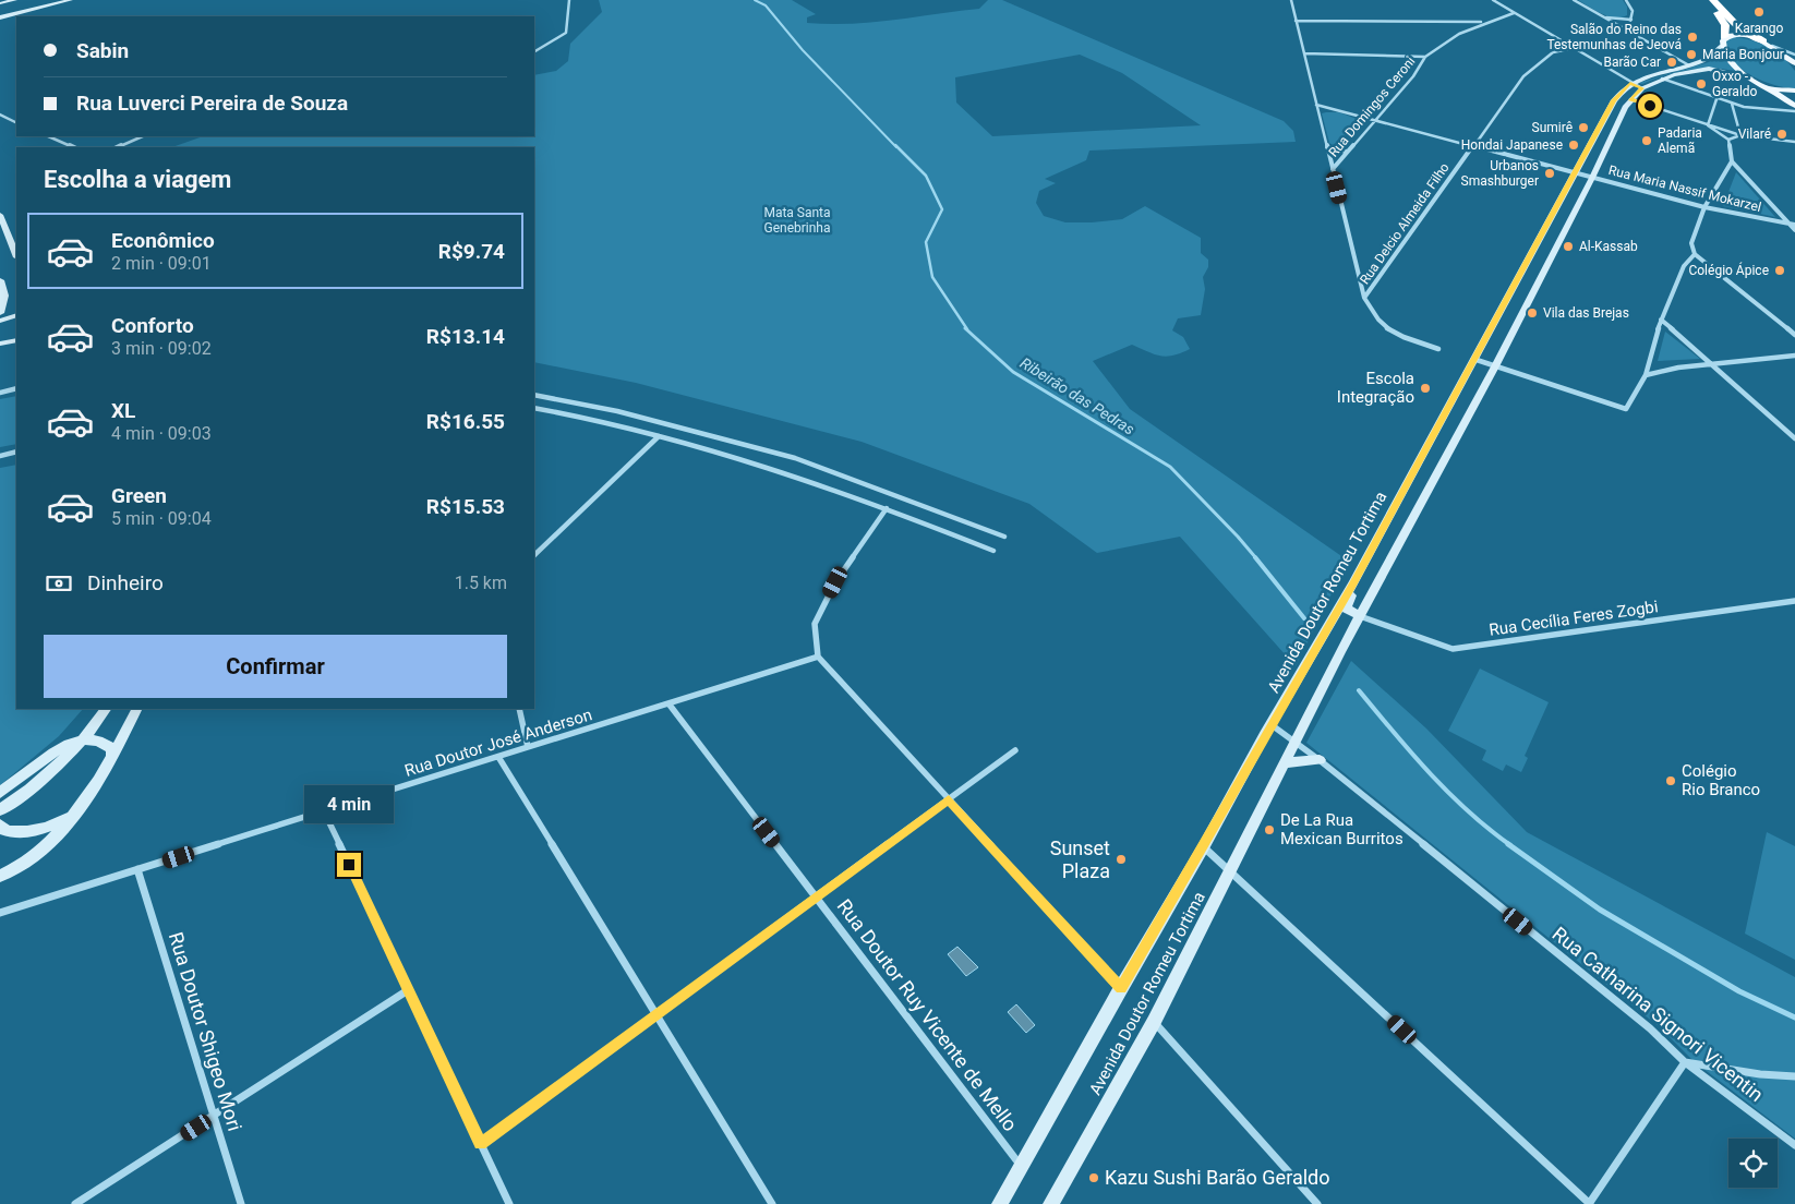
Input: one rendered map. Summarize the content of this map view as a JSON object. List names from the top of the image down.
{
  "streets": {
    "main road": ["Avenida Doutor Romeu Tortima"],
    "street": [
      "Rua Domingos Ceroni",
      "Rua Maria Nassif Mokarzel",
      "Rua Delcio Almeida Filho",
      "Rua Cecília Feres Zogbi",
      "Rua Doutor José Anderson",
      "Rua Catharina Signori Vicentin",
      "Rua Doutor Ruy Vicente de Mello",
      "Rua Doutor Shigeo Mori"
    ]
  },
  "crossings": [
    ["Rua Domingos Ceroni", "Rua Maria Nassif Mokarzel"],
    ["Rua Maria Nassif Mokarzel", "Rua Delcio Almeida Filho"],
    ["Rua Maria Nassif Mokarzel", "Avenida Doutor Romeu Tortima"],
    ["Avenida Doutor Romeu Tortima", "Rua Cecília Feres Zogbi"],
    ["Avenida Doutor Romeu Tortima", "Rua Catharina Signori Vicentin"],
    ["Avenida Doutor Romeu Tortima", "Rua Doutor Ruy Vicente de Mello"],
    ["Rua Doutor José Anderson", "Rua Doutor Ruy Vicente de Mello"],
    ["Rua Doutor José Anderson", "Rua Doutor Shigeo Mori"]
  ],
  "water": ["Ribeirão das Pedras"],
  "parks": ["Mata Santa Genebrinha"],
  "places": [
    "Karango",
    "Salão do Reino das Testemunhas de Jeová",
    "Maria Bonjour",
    "Barão Car",
    "Oxxo - Geraldo",
    "Sumirê",
    "Vilaré",
    "Padaria Alemã",
    "Hondai Japanese",
    "Urbanos Smashburger",
    "Al-Kassab",
    "Colégio Ápice",
    "Vila das Brejas",
    "Escola Integração",
    "Colégio Rio Branco",
    "De La Rua Mexican Burritos",
    "Sunset Plaza",
    "Kazu Sushi Barão Geraldo"
  ],
  "page": {
    "banner": ["Sabin", "Rua Luverci Pereira de Souza"],
    "heading": "Escolha a viagem",
    "list": [
      {
        "name": "Econômico",
        "note": "2 min · 09:01",
        "value": "R$9.74"
      },
      {
        "name": "Conforto",
        "note": "3 min · 09:02",
        "value": "R$13.14"
      },
      {
        "name": "XL",
        "note": "4 min · 09:03",
        "value": "R$16.55"
      },
      {
        "name": "Green",
        "note": "5 min · 09:04",
        "value": "R$15.53"
      }
    ],
    "pay": ["Dinheiro", "1.5 km"],
    "buttons": "Confirmar",
    "bubble": "4 min"
  }
}
